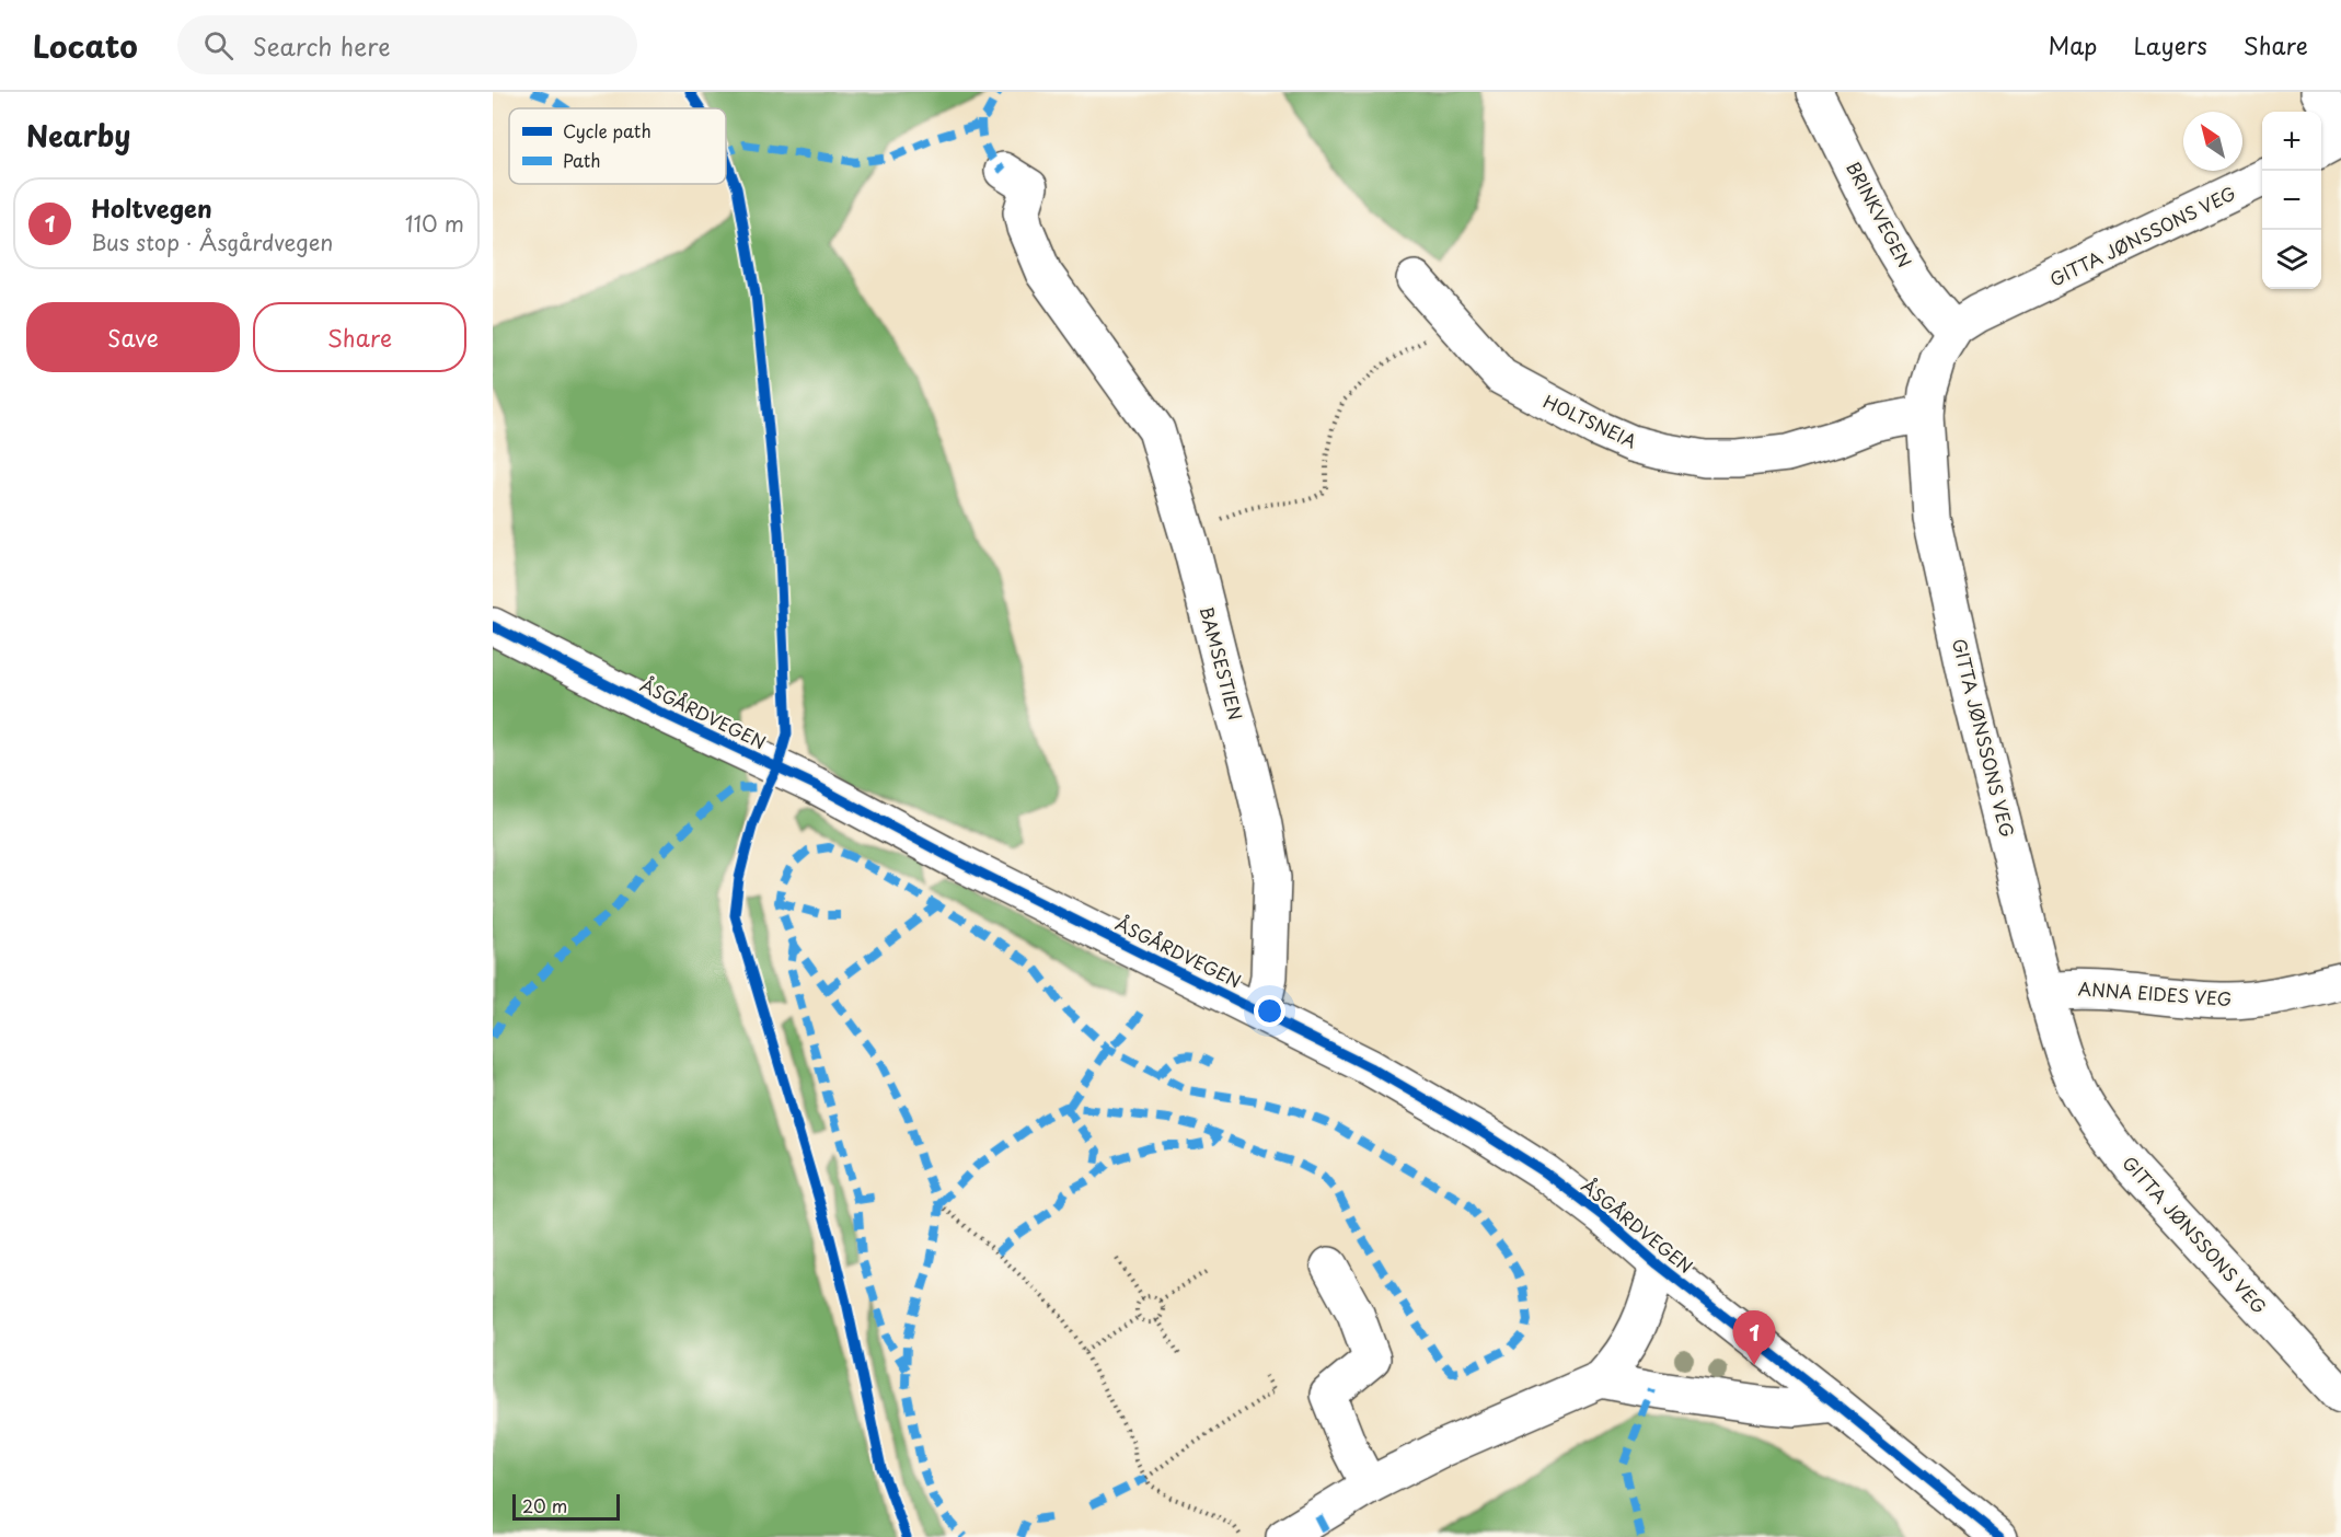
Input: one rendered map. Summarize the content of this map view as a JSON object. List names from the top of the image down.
{
  "streets": {
    "street": [
      "BRINKVEGEN",
      "GITTA JØNSSONS VEG",
      "HOLTSNEIA",
      "BAMSESTIEN",
      "ÅSGÅRDVEGEN",
      "ANNA EIDES VEG"
    ]
  },
  "crossings": [
    ["BRINKVEGEN", "GITTA JØNSSONS VEG"],
    ["GITTA JØNSSONS VEG", "HOLTSNEIA"],
    ["GITTA JØNSSONS VEG", "ANNA EIDES VEG"],
    ["BAMSESTIEN", "ÅSGÅRDVEGEN"]
  ],
  "legend": ["Cycle path", "Path"],
  "scale_bar": "20 m",
  "north": "top left",
  "page": {
    "header": "Locato",
    "search": "Search here",
    "nav": ["Map", "Layers", "Share"],
    "heading": "Nearby",
    "map_buttons": ["+", "−"],
    "list": [
      {
        "mark": "1",
        "name": "Holtvegen",
        "note": "Bus stop · Åsgårdvegen",
        "value": "110 m"
      }
    ],
    "buttons": ["Save", "Share"],
    "pins": "1",
    "scale": "20 m"
  }
}
